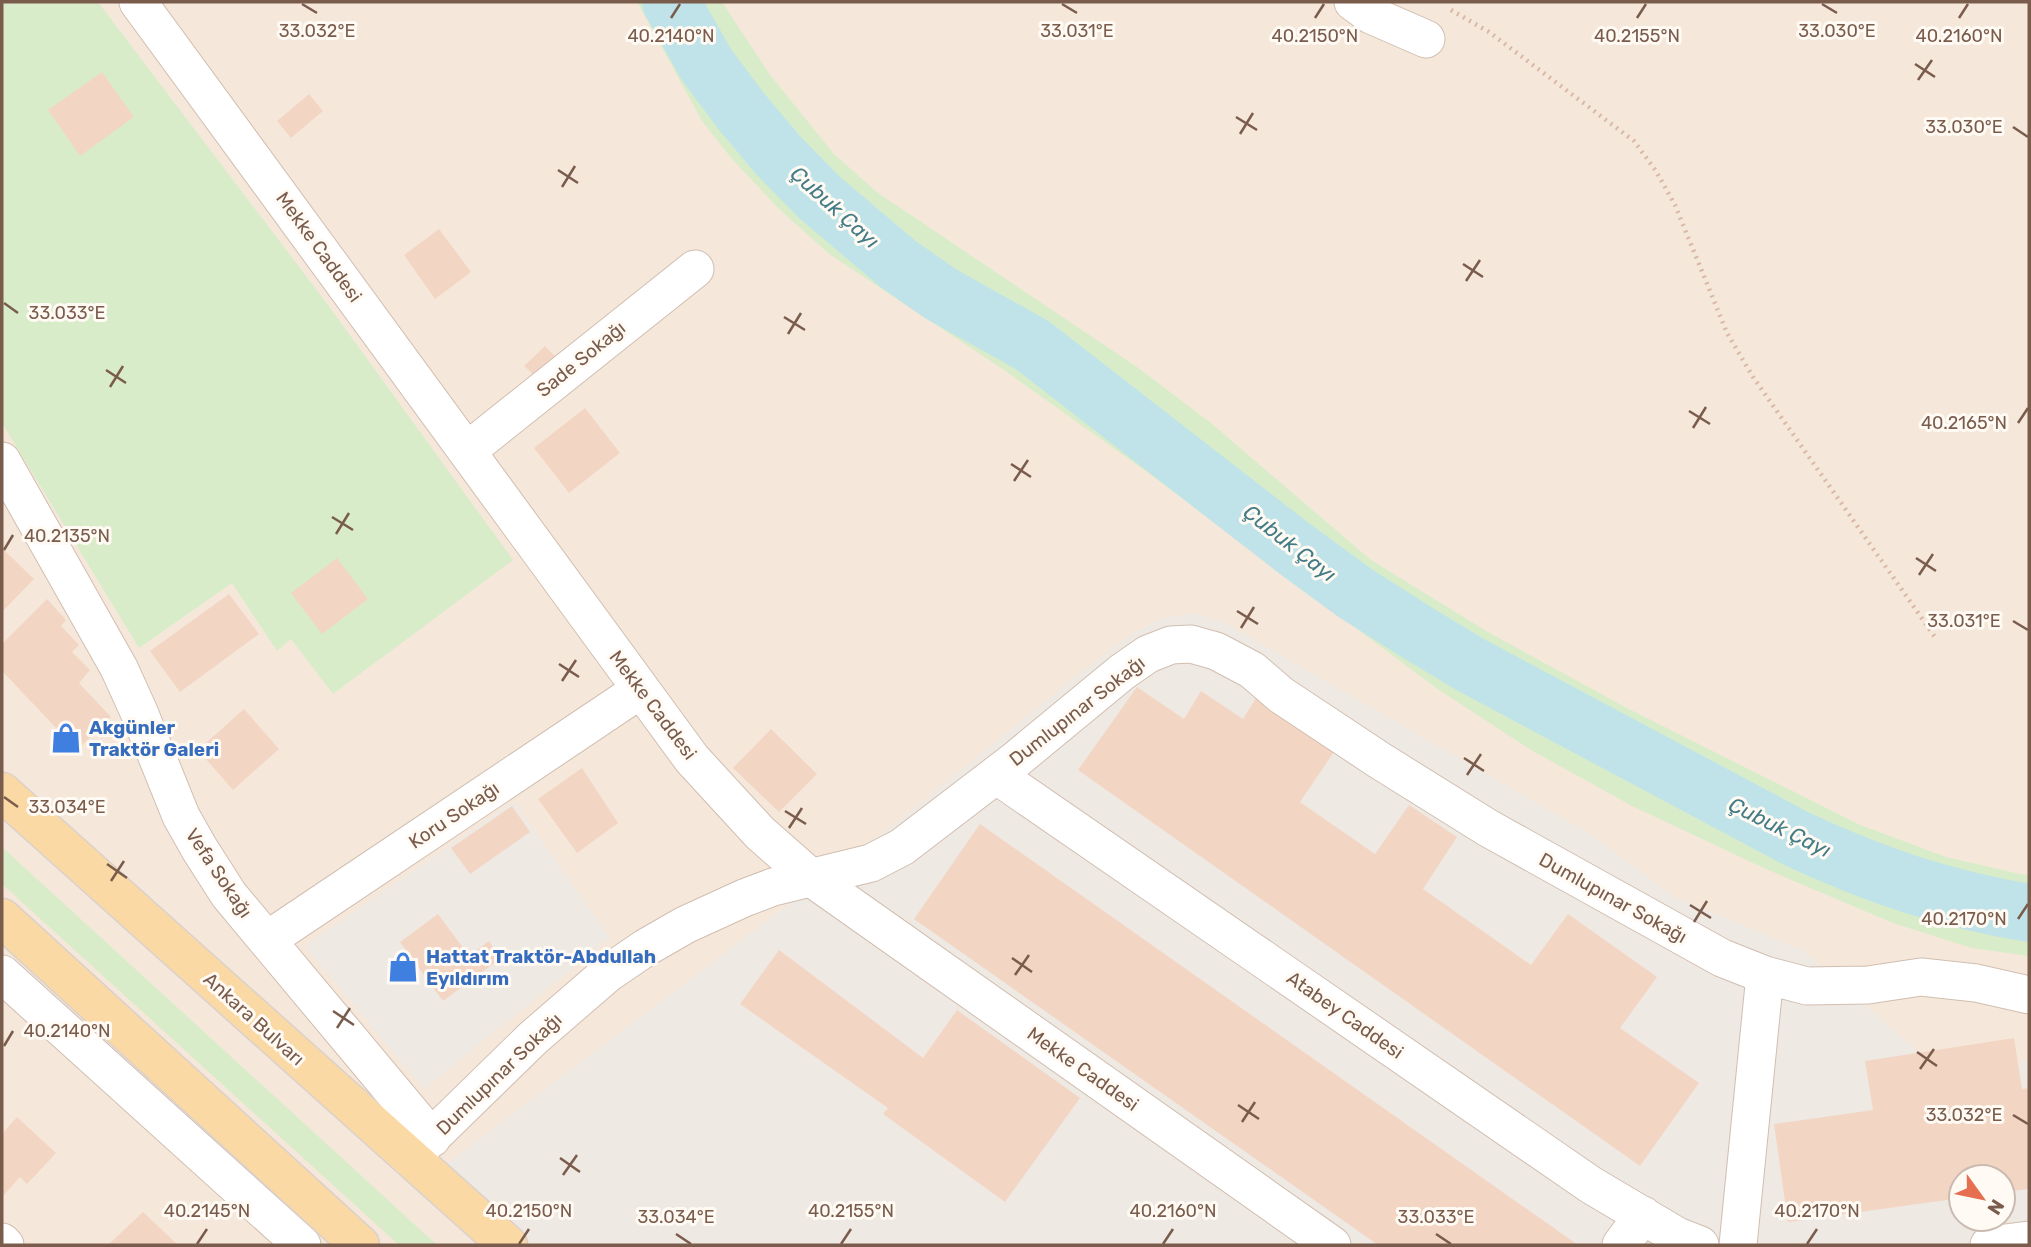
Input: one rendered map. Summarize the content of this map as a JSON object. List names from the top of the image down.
{
  "streets": {
    "main road": ["Ankara Bulvarı"],
    "street": [
      "Mekke Caddesi",
      "Sade Sokağı",
      "Dumlupınar Sokağı",
      "Koru Sokağı",
      "Vefa Sokağı",
      "Atabey Caddesi"
    ]
  },
  "crossings": [
    ["Mekke Caddesi", "Sade Sokağı"],
    ["Mekke Caddesi", "Dumlupınar Sokağı"],
    ["Mekke Caddesi", "Koru Sokağı"],
    ["Dumlupınar Sokağı", "Vefa Sokağı"],
    ["Dumlupınar Sokağı", "Atabey Caddesi"],
    ["Dumlupınar Sokağı", "Ankara Bulvarı"],
    ["Koru Sokağı", "Vefa Sokağı"],
    ["Vefa Sokağı", "Ankara Bulvarı"]
  ],
  "water": ["Çubuk Çayı"],
  "places": {
    "shop": ["Akgünler Traktör Galeri", "Hattat Traktör-Abdullah Eyıldırım"]
  },
  "north": "bottom right",
  "coordinates": [
    "33.030°E",
    "33.032°E",
    "33.031°E",
    "40.2140°N",
    "40.2150°N",
    "40.2160°N",
    "40.2155°N",
    "33.033°E",
    "40.2165°N",
    "40.2135°N",
    "33.034°E",
    "40.2170°N",
    "40.2145°N"
  ]
}
